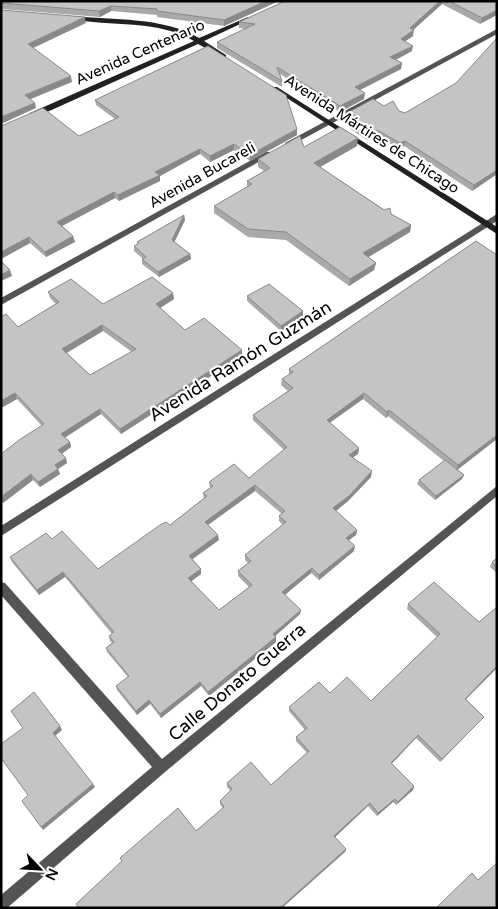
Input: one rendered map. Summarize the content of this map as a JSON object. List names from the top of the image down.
{
  "streets": {
    "street": [
      "Avenida Centenario",
      "Avenida Mártires de Chicago",
      "Avenida Bucareli",
      "Avenida Ramón Guzmán",
      "Calle Donato Guerra"
    ]
  },
  "crossings": [
    ["Avenida Mártires de Chicago", "Avenida Ramón Guzmán"]
  ],
  "north": "bottom right"
}
